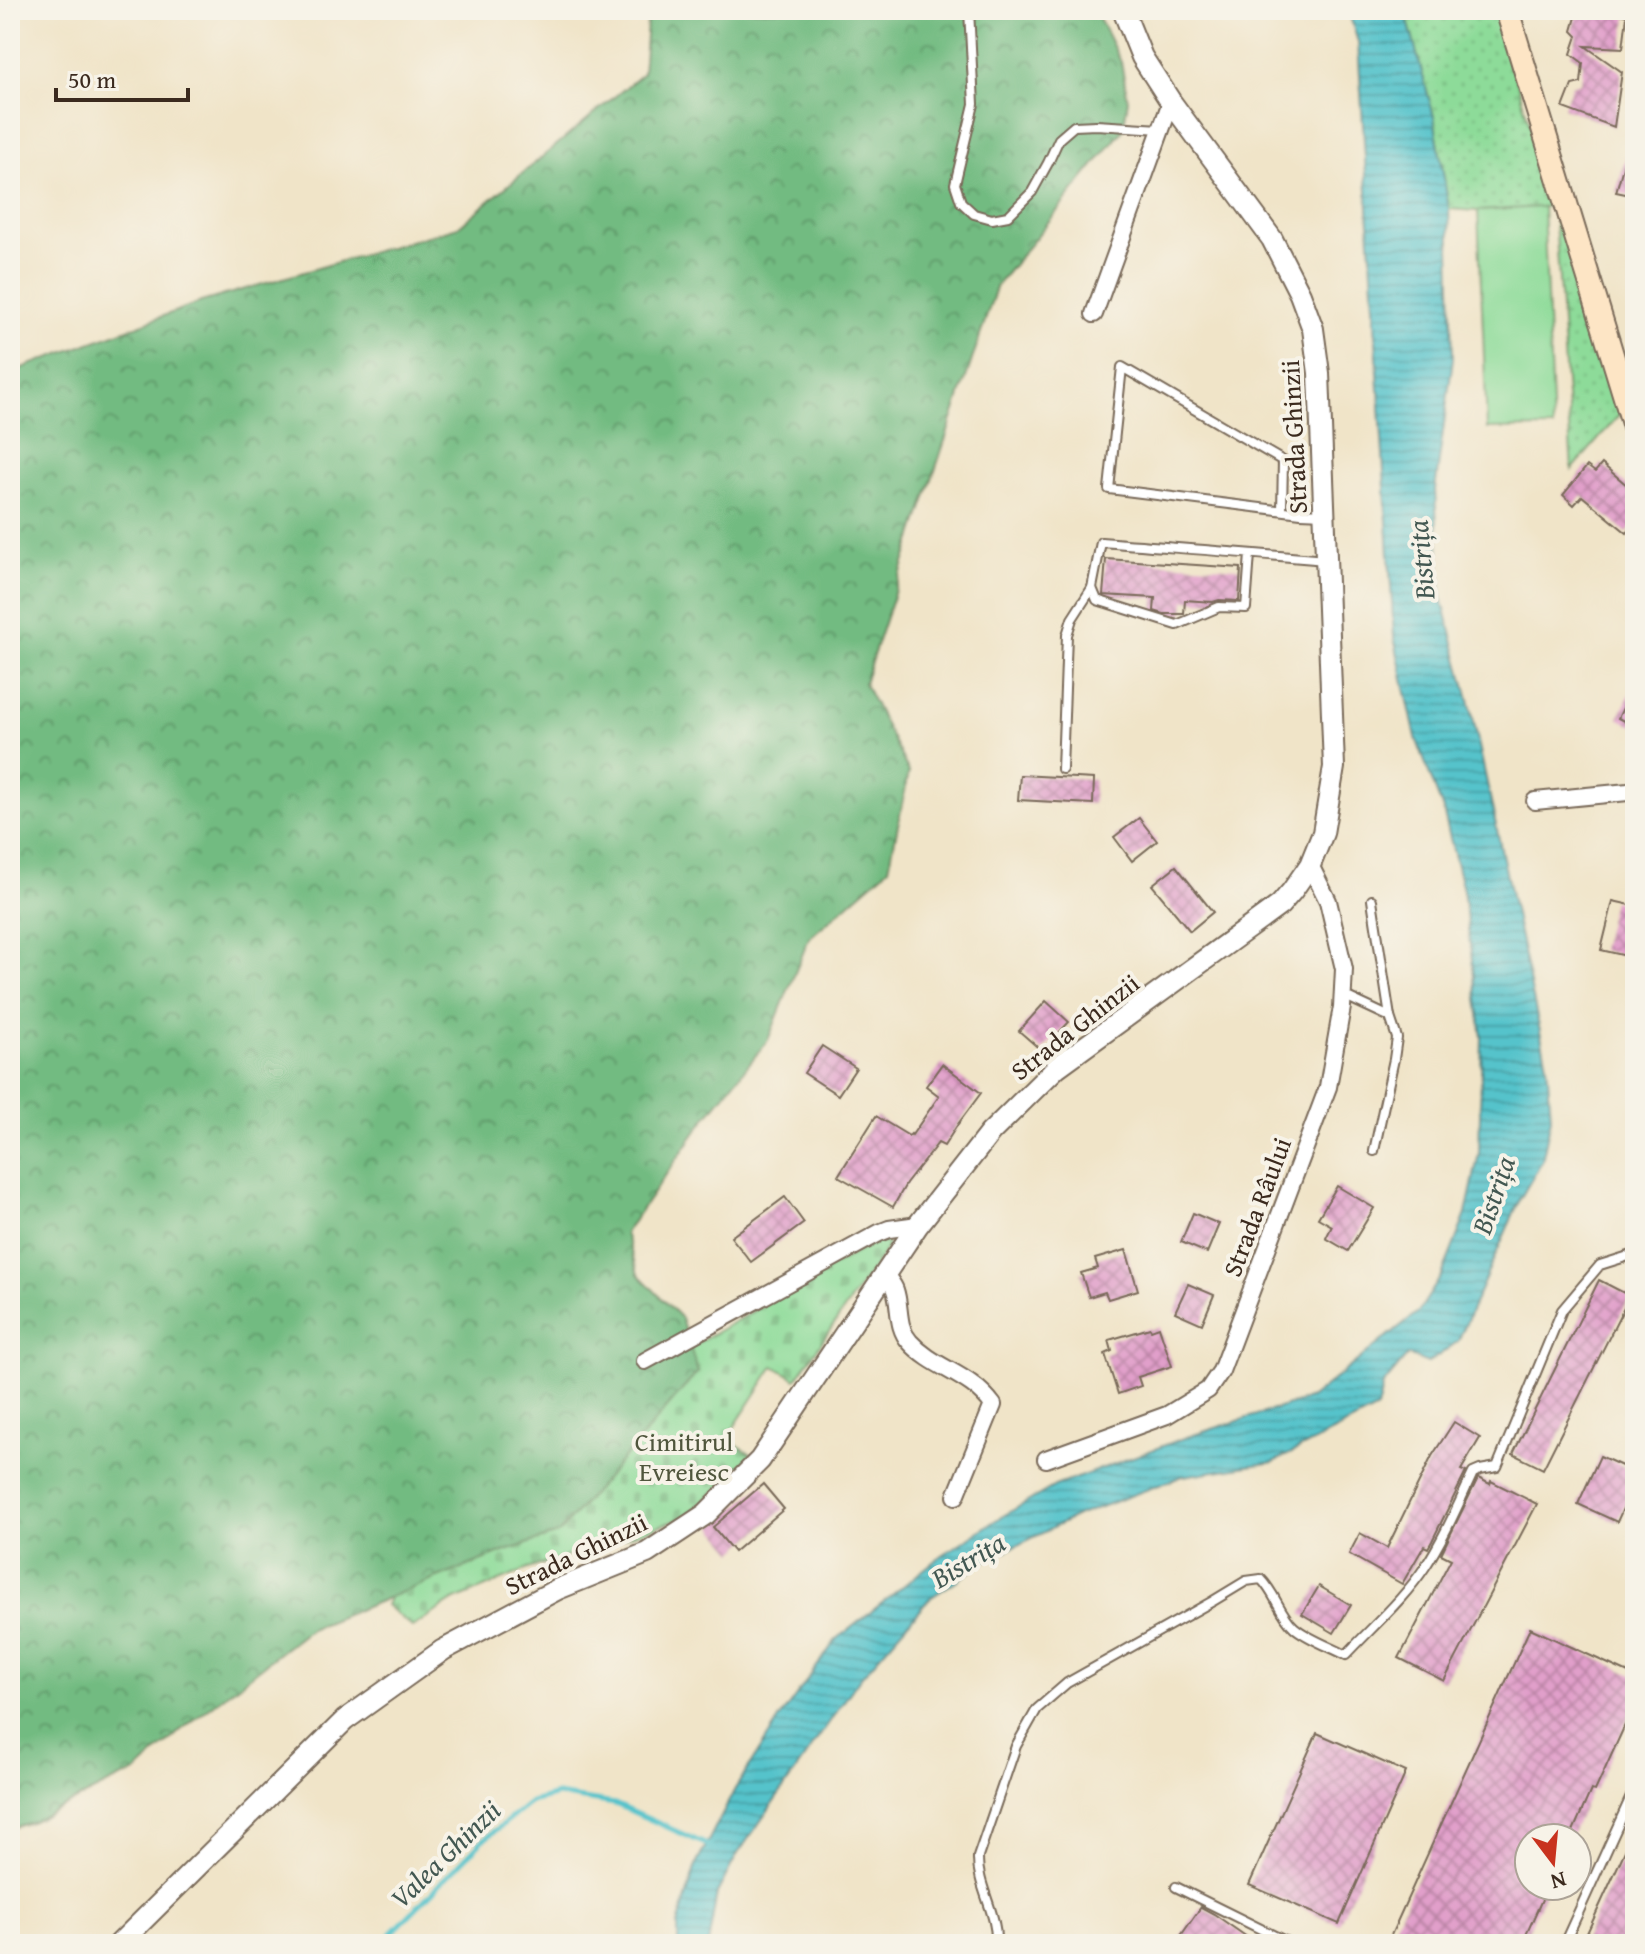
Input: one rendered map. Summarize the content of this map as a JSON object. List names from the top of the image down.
{
  "streets": {
    "street": ["Strada Ghinzii", "Strada Râului"]
  },
  "crossings": [
    ["Strada Ghinzii", "Strada Râului"]
  ],
  "water": ["Bistrița", "Valea Ghinzii"],
  "parks": ["Cimitirul Evreiesc"],
  "scale_bar": "50 m",
  "north": "bottom"
}
